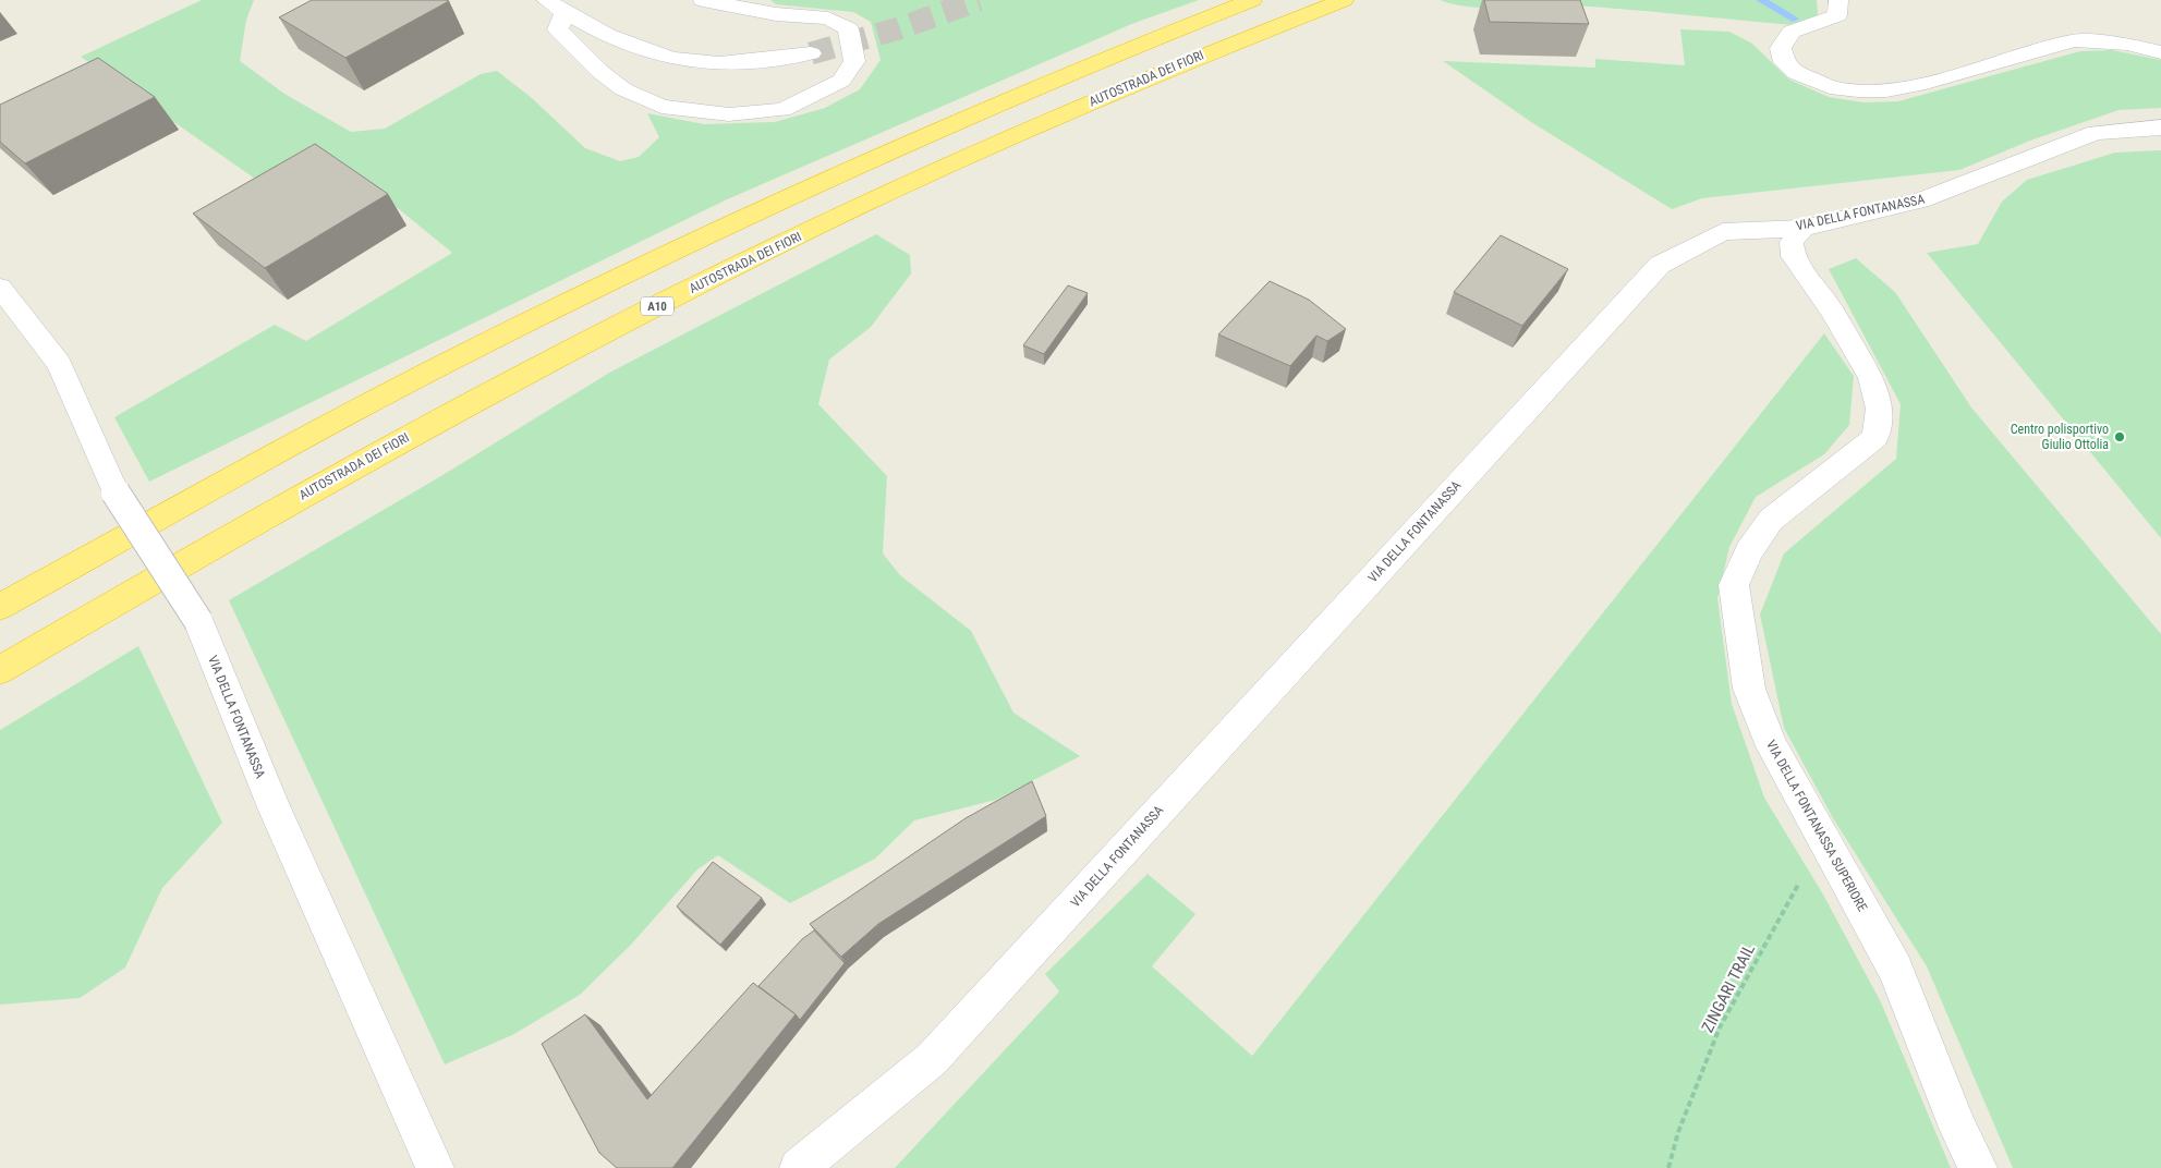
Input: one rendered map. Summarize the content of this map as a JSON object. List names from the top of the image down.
{
  "streets": {
    "highway": ["AUTOSTRADA DEI FIORI", "A10"],
    "street": ["VIA DELLA FONTANASSA", "VIA DELLA FONTANASSA SUPERIORE"],
    "path": ["ZINGARI TRAIL"]
  },
  "crossings": [
    ["VIA DELLA FONTANASSA", "VIA DELLA FONTANASSA SUPERIORE"],
    ["VIA DELLA FONTANASSA SUPERIORE", "ZINGARI TRAIL"]
  ],
  "places": ["Centro polisportivo Giulio Ottolia"]
}
